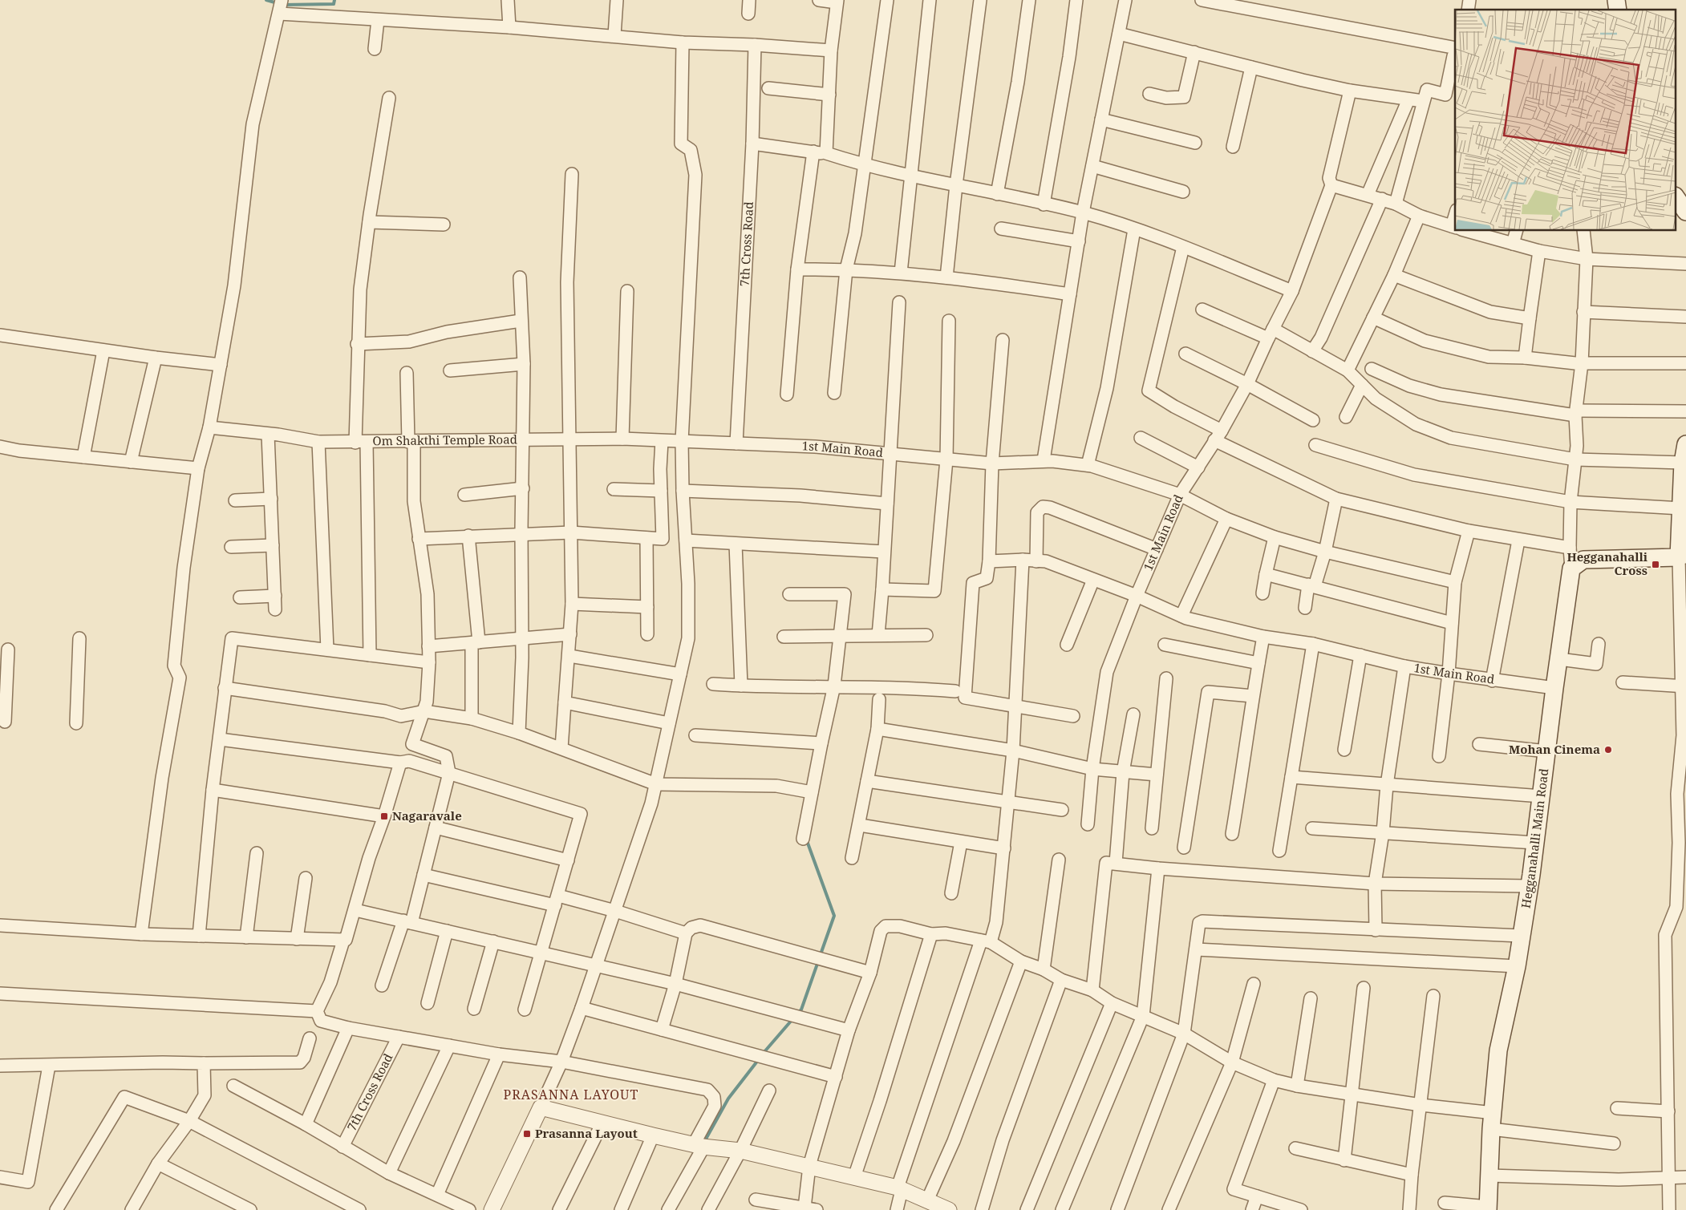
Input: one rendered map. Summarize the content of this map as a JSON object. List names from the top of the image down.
{
  "streets": {
    "main road": ["Hegganahalli Main Road"],
    "street": ["7th Cross Road", "Om Shakthi Temple Road", "1st Main Road"]
  },
  "crossings": [
    ["7th Cross Road", "1st Main Road"],
    ["Om Shakthi Temple Road", "1st Main Road"],
    ["1st Main Road", "Hegganahalli Main Road"]
  ],
  "districts": ["PRASANNA LAYOUT"],
  "places": {
    "transit": ["Hegganahalli Cross", "Nagaravale", "Prasanna Layout"],
    "other": ["Mohan Cinema"]
  }
}
